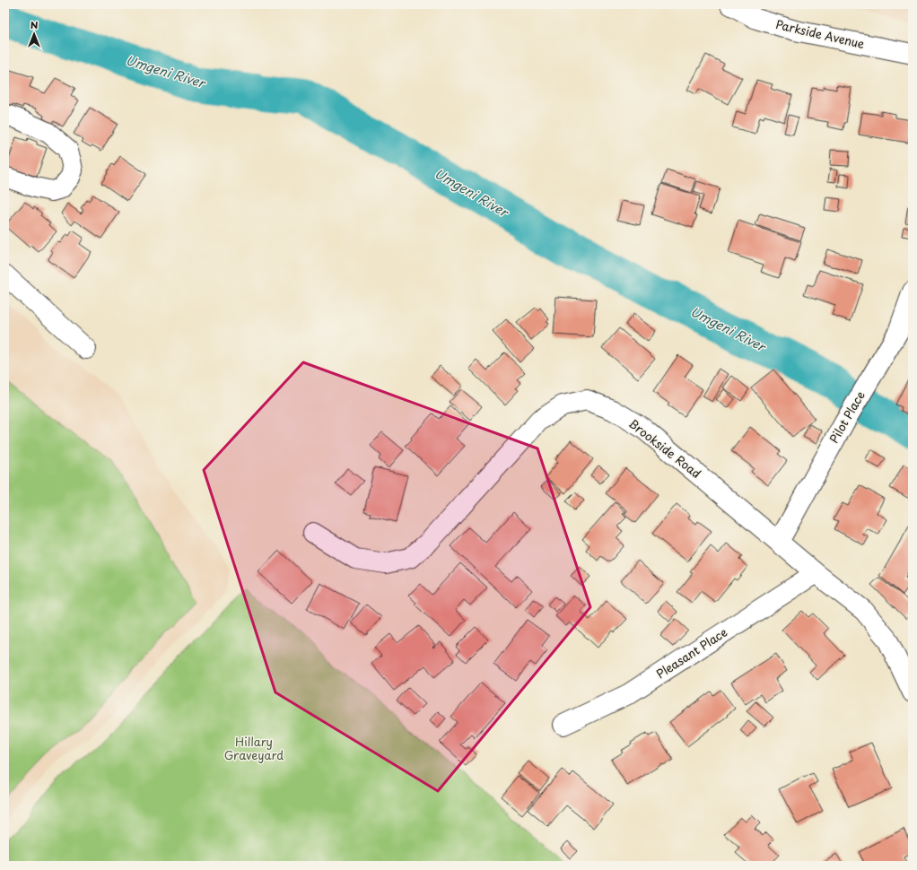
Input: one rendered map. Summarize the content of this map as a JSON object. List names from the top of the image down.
{
  "streets": {
    "street": [
      "Parkside Avenue",
      "Pilot Place",
      "Brookside Road",
      "Pleasant Place"
    ]
  },
  "crossings": [
    ["Pilot Place", "Brookside Road"],
    ["Brookside Road", "Pleasant Place"]
  ],
  "water": ["Umgeni River"],
  "parks": ["Hillary Graveyard"],
  "north": "top"
}
